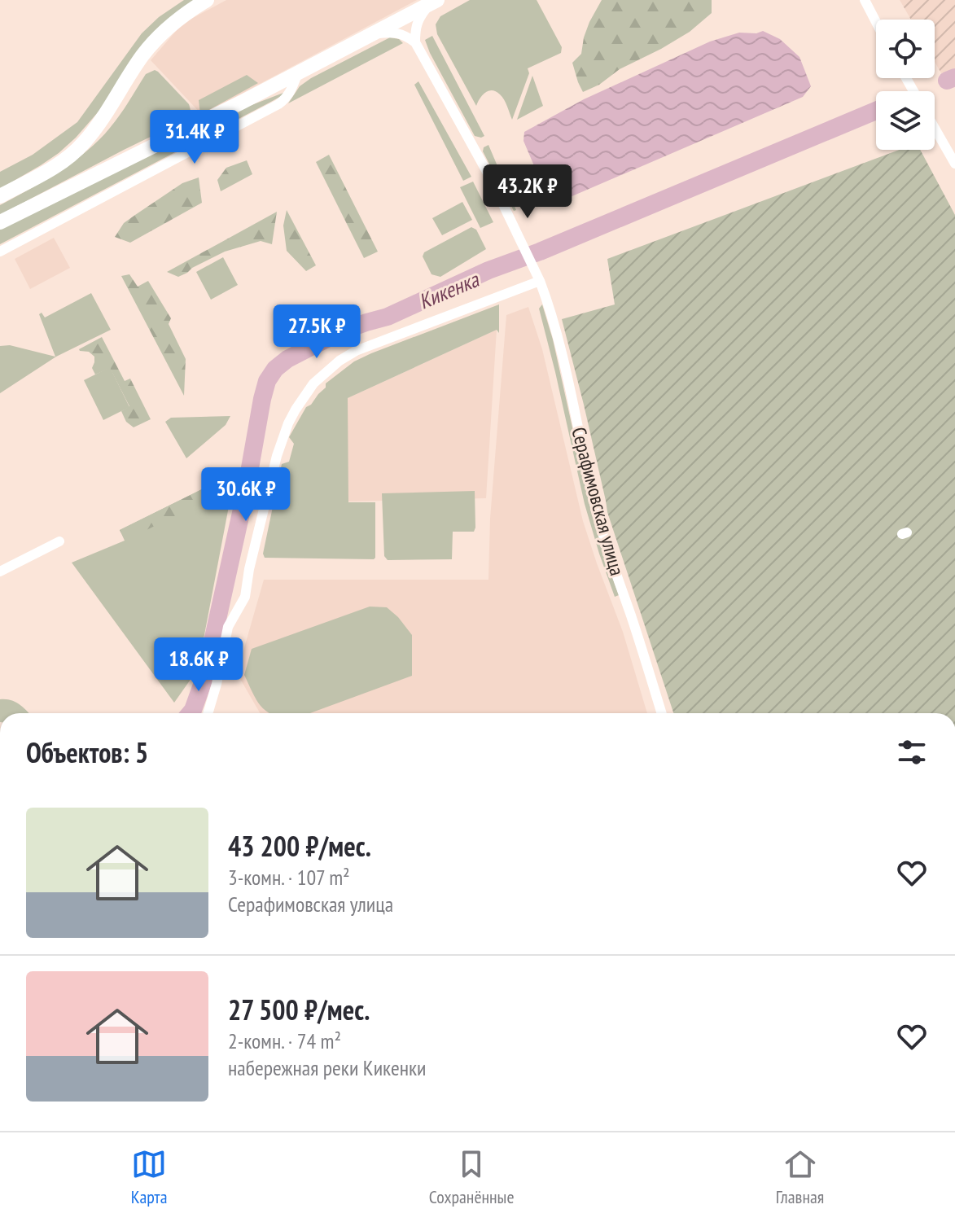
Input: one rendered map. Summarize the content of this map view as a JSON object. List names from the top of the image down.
{
  "streets": {
    "street": ["Серафимовская улица"]
  },
  "water": ["Кикенка"],
  "page": {
    "price": [
      "31.4K ₽",
      "43.2K ₽",
      "27.5K ₽",
      "30.6K ₽",
      "18.6K ₽"
    ],
    "heading": "Объектов: 5",
    "list": [
      {
        "name": "43 200 ₽/мес.",
        "note": "3-комн. · 107 m² · Серафимовская улица"
      },
      {
        "name": "27 500 ₽/мес.",
        "note": "2-комн. · 74 m² · набережная реки Кикенки"
      }
    ],
    "tabs": ["Карта", "Сохранённые", "Главная"]
  }
}
